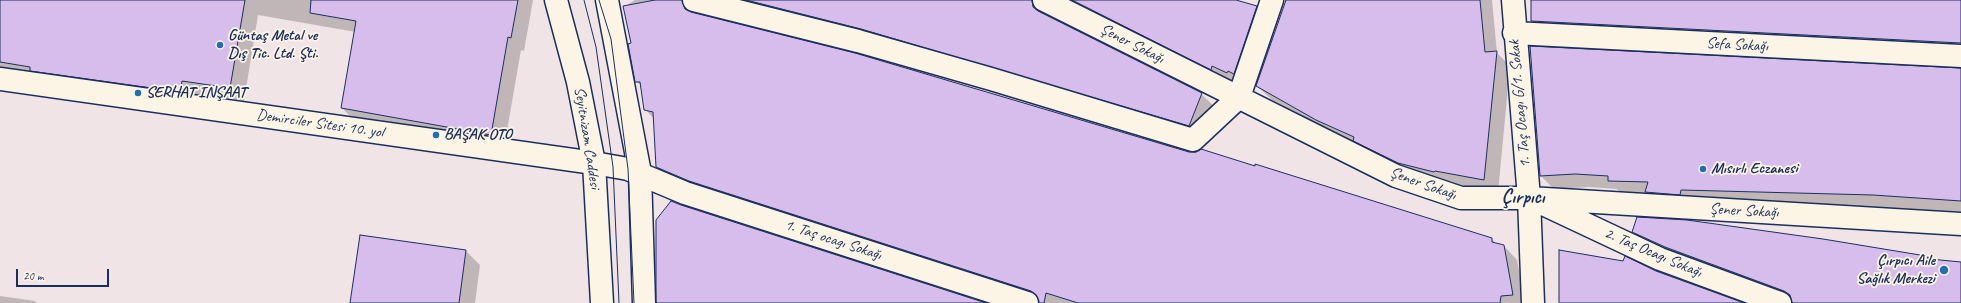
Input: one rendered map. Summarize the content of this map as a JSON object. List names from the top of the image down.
{
  "streets": {
    "street": [
      "Şener Sokağı",
      "Sefa Sokağı",
      "1. Taş Ocagı G/1. Sokak",
      "Demirciler Sitesi 10. yol",
      "Seyitnizam Caddesi",
      "1. Taş ocagı Sokağı",
      "2. Taş Ocagı Sokağı"
    ]
  },
  "crossings": [
    ["Şener Sokağı", "1. Taş Ocagı G/1. Sokak"],
    ["Şener Sokağı", "2. Taş Ocagı Sokağı"],
    ["Sefa Sokağı", "1. Taş Ocagı G/1. Sokak"],
    ["1. Taş Ocagı G/1. Sokak", "2. Taş Ocagı Sokağı"],
    ["Demirciler Sitesi 10. yol", "Seyitnizam Caddesi"],
    ["Demirciler Sitesi 10. yol", "1. Taş ocagı Sokağı"]
  ],
  "districts": ["Çırpıcı"],
  "places": [
    "Güntaş Metal ve Dış Tic. Ltd. Şti.",
    "SERHAT INŞAAT",
    "BAŞAK OTO",
    "Mısırlı Eczanesi",
    "Çırpıcı Aile Sağlık Merkezi"
  ],
  "scale_bar": "20 m"
}
